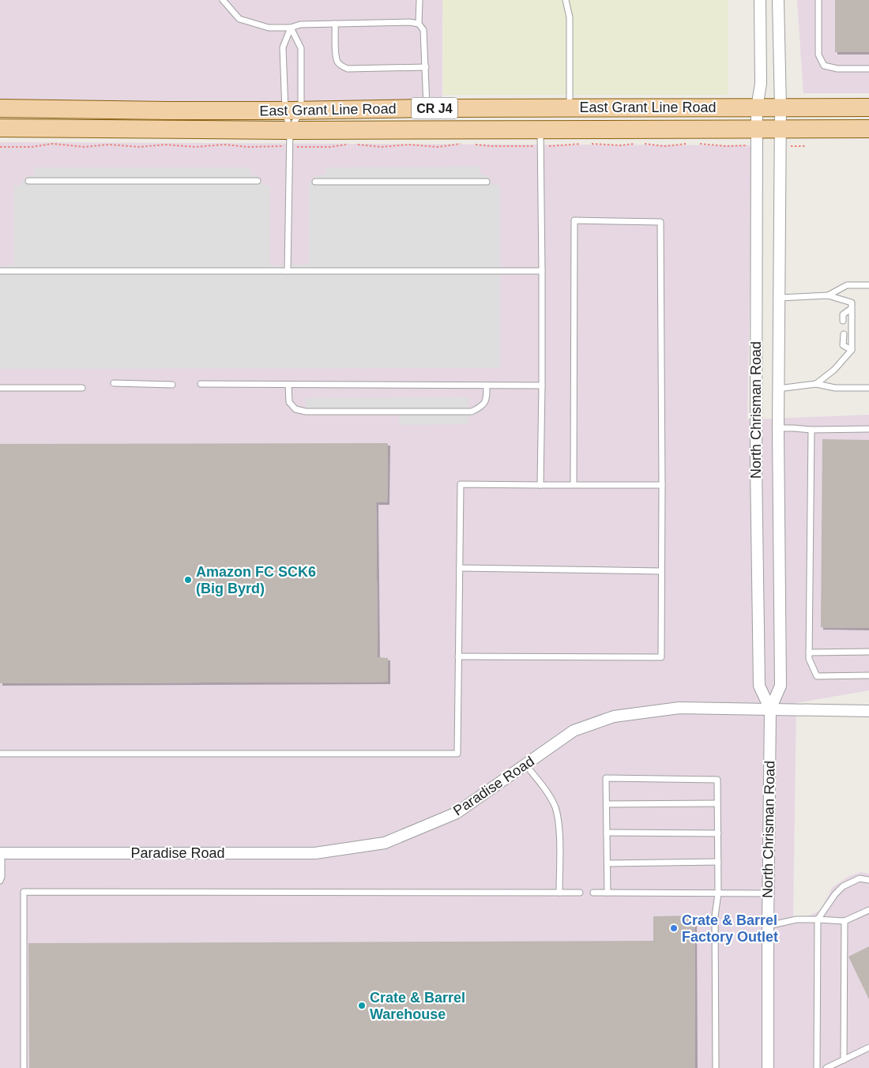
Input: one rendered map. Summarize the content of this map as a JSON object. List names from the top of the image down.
{
  "streets": {
    "main road": ["East Grant Line Road", "CR J4"],
    "street": ["North Chrisman Road", "Paradise Road"]
  },
  "crossings": [
    ["East Grant Line Road", "North Chrisman Road"],
    ["North Chrisman Road", "Paradise Road"]
  ],
  "places": ["Amazon FC SCK6 (Big Byrd)", "Crate & Barrel Factory Outlet", "Crate & Barrel Warehouse"]
}
